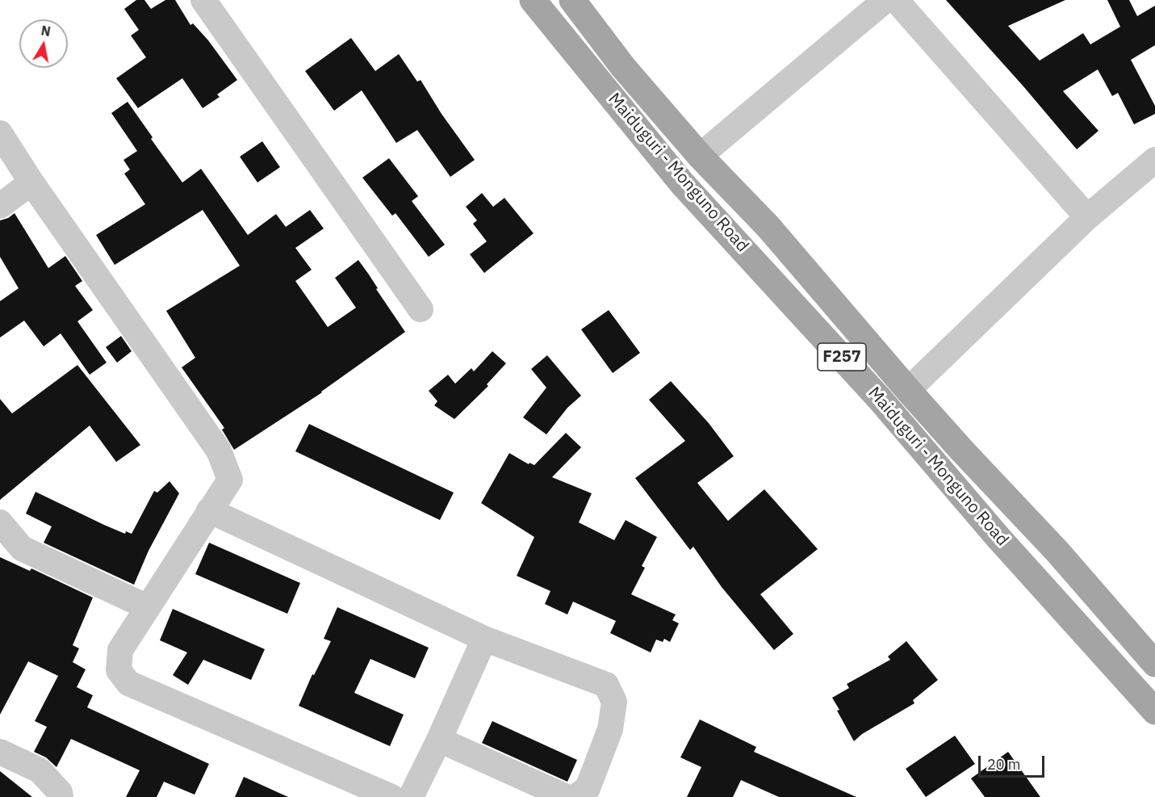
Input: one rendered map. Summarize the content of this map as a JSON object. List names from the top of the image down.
{
  "streets": {
    "main road": ["Maiduguri - Monguno Road", "F257"]
  },
  "scale_bar": "20 m",
  "north": "top"
}
